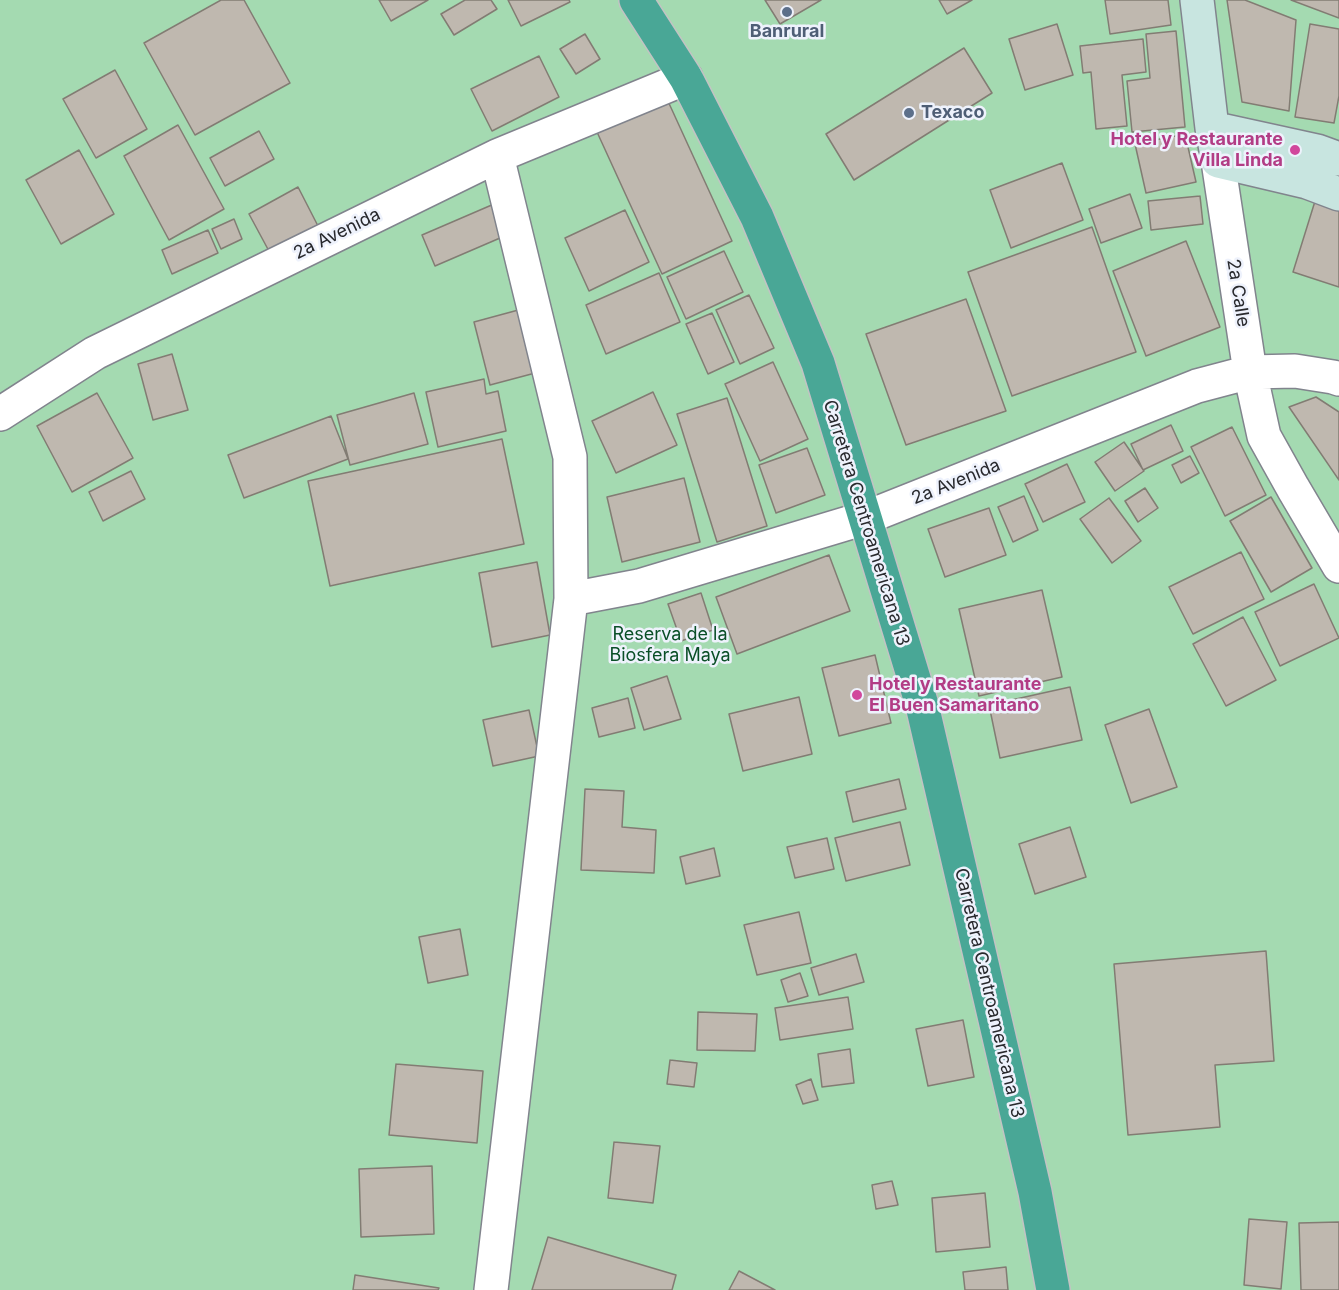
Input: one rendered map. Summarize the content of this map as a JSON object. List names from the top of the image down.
{
  "streets": {
    "highway": ["Carretera Centroamericana 13"],
    "street": ["2a Avenida", "2a Calle"]
  },
  "crossings": [
    ["2a Avenida", "2a Calle"],
    ["2a Avenida", "Carretera Centroamericana 13"]
  ],
  "parks": ["Reserva de la Biosfera Maya"],
  "places": [
    "Banrural",
    "Texaco",
    "Hotel y Restaurante Villa Linda",
    "Hotel y Restaurante El Buen Samaritano"
  ]
}
